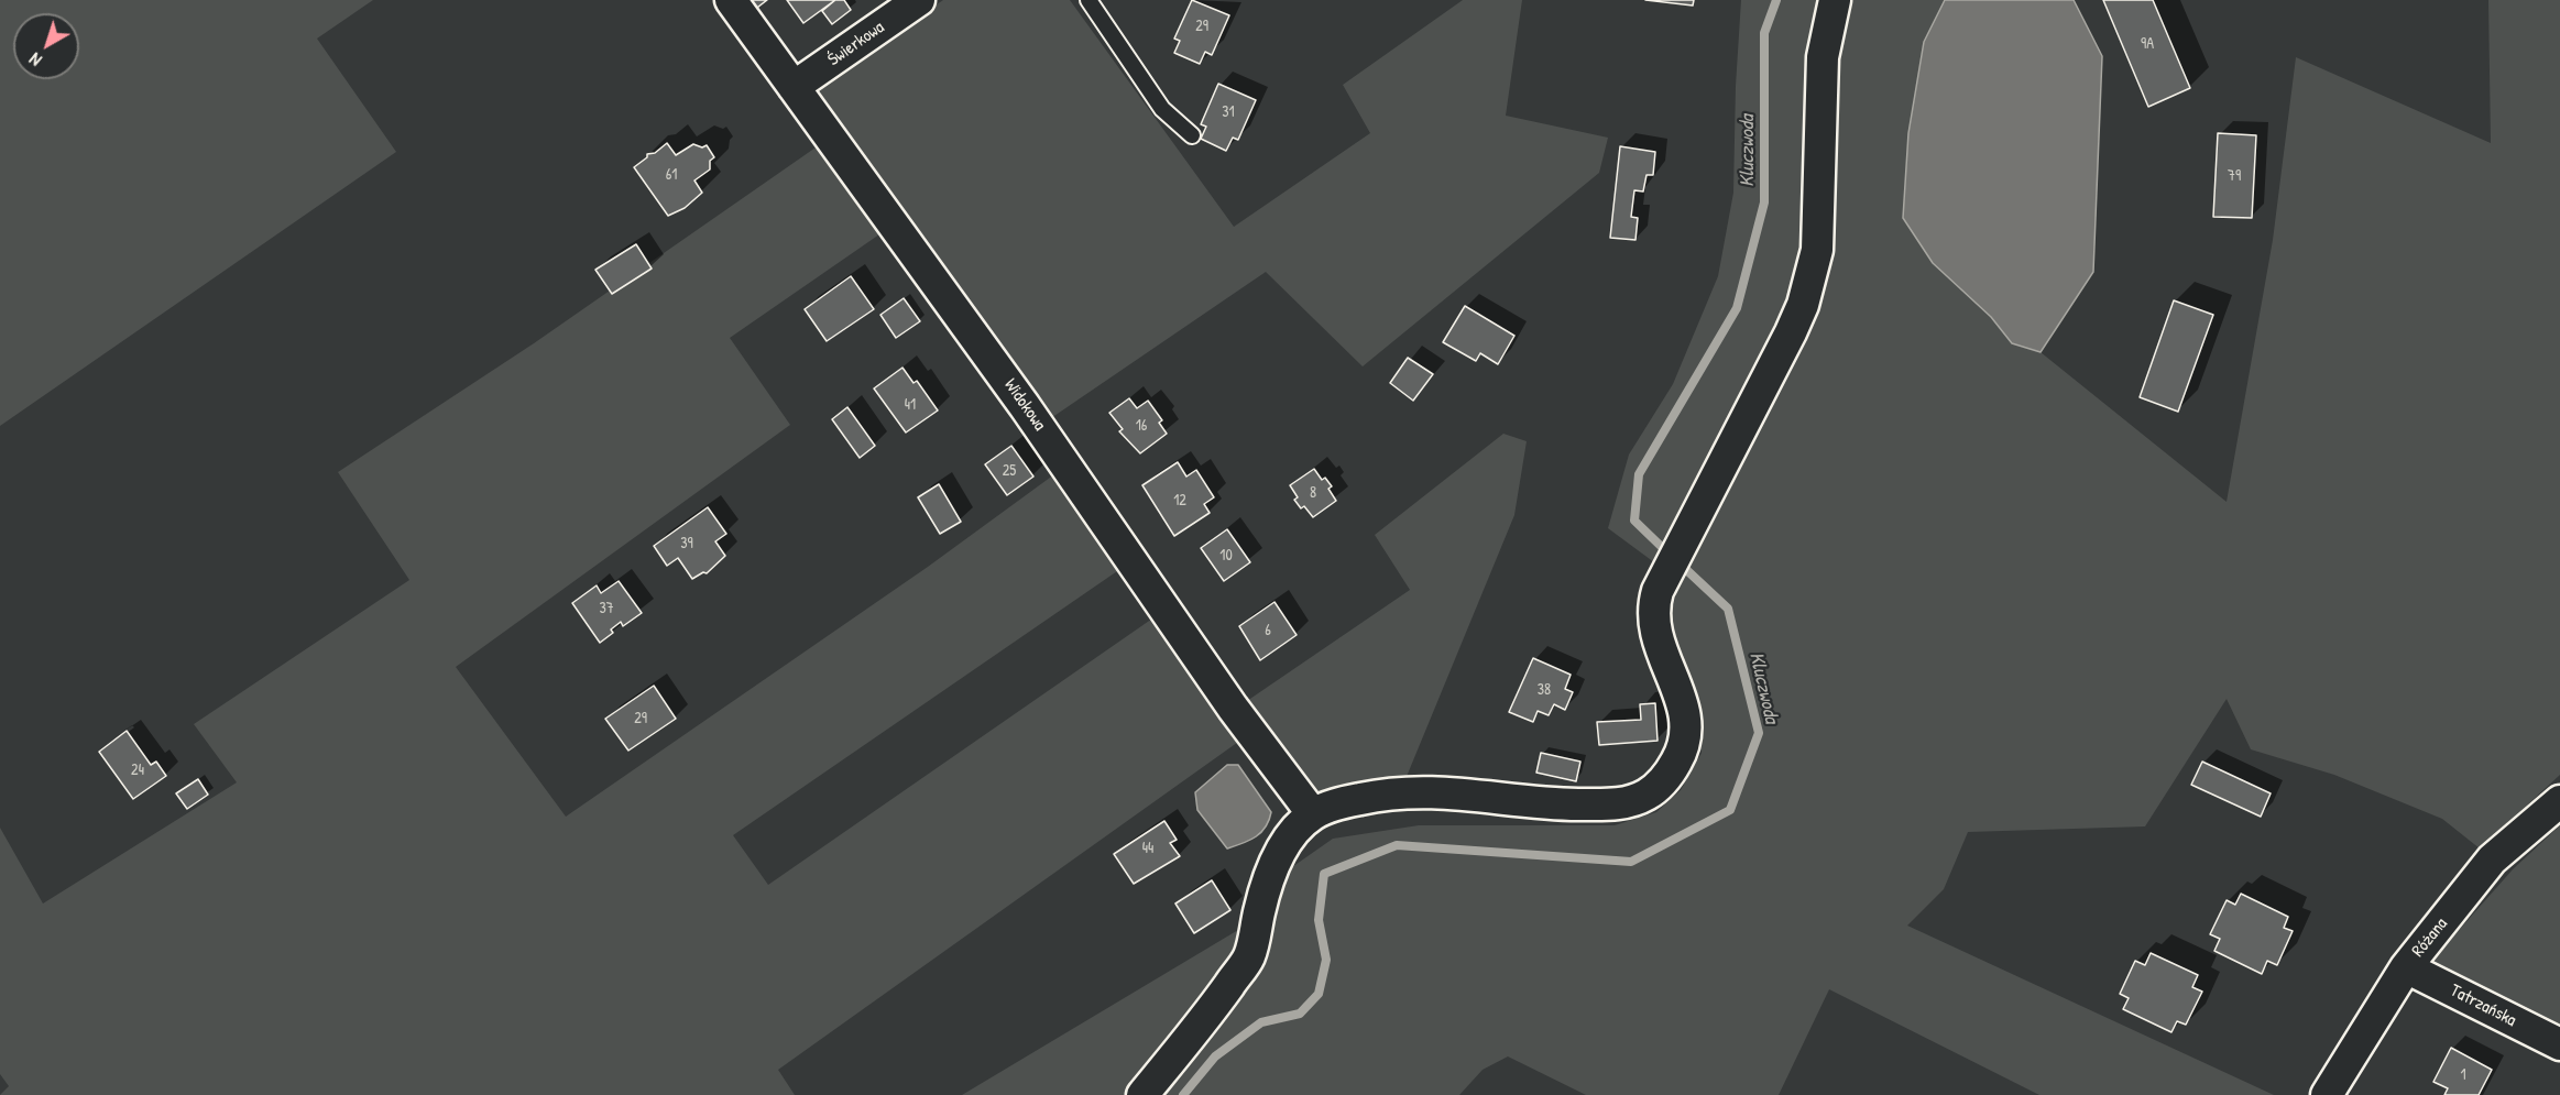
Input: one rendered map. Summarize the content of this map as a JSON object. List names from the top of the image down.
{
  "streets": {
    "street": [
      "Świerkowa",
      "Widokowa",
      "Różana",
      "Tatrzańska"
    ]
  },
  "crossings": [
    ["Świerkowa", "Widokowa"],
    ["Różana", "Tatrzańska"]
  ],
  "water": ["Kluczwoda"],
  "house_numbers": [
    "29",
    "9A",
    "31",
    "61",
    "79",
    "41",
    "16",
    "25",
    "8",
    "12",
    "39",
    "10",
    "37",
    "6",
    "38",
    "29",
    "24",
    "44",
    "1"
  ],
  "north": "bottom left"
}
